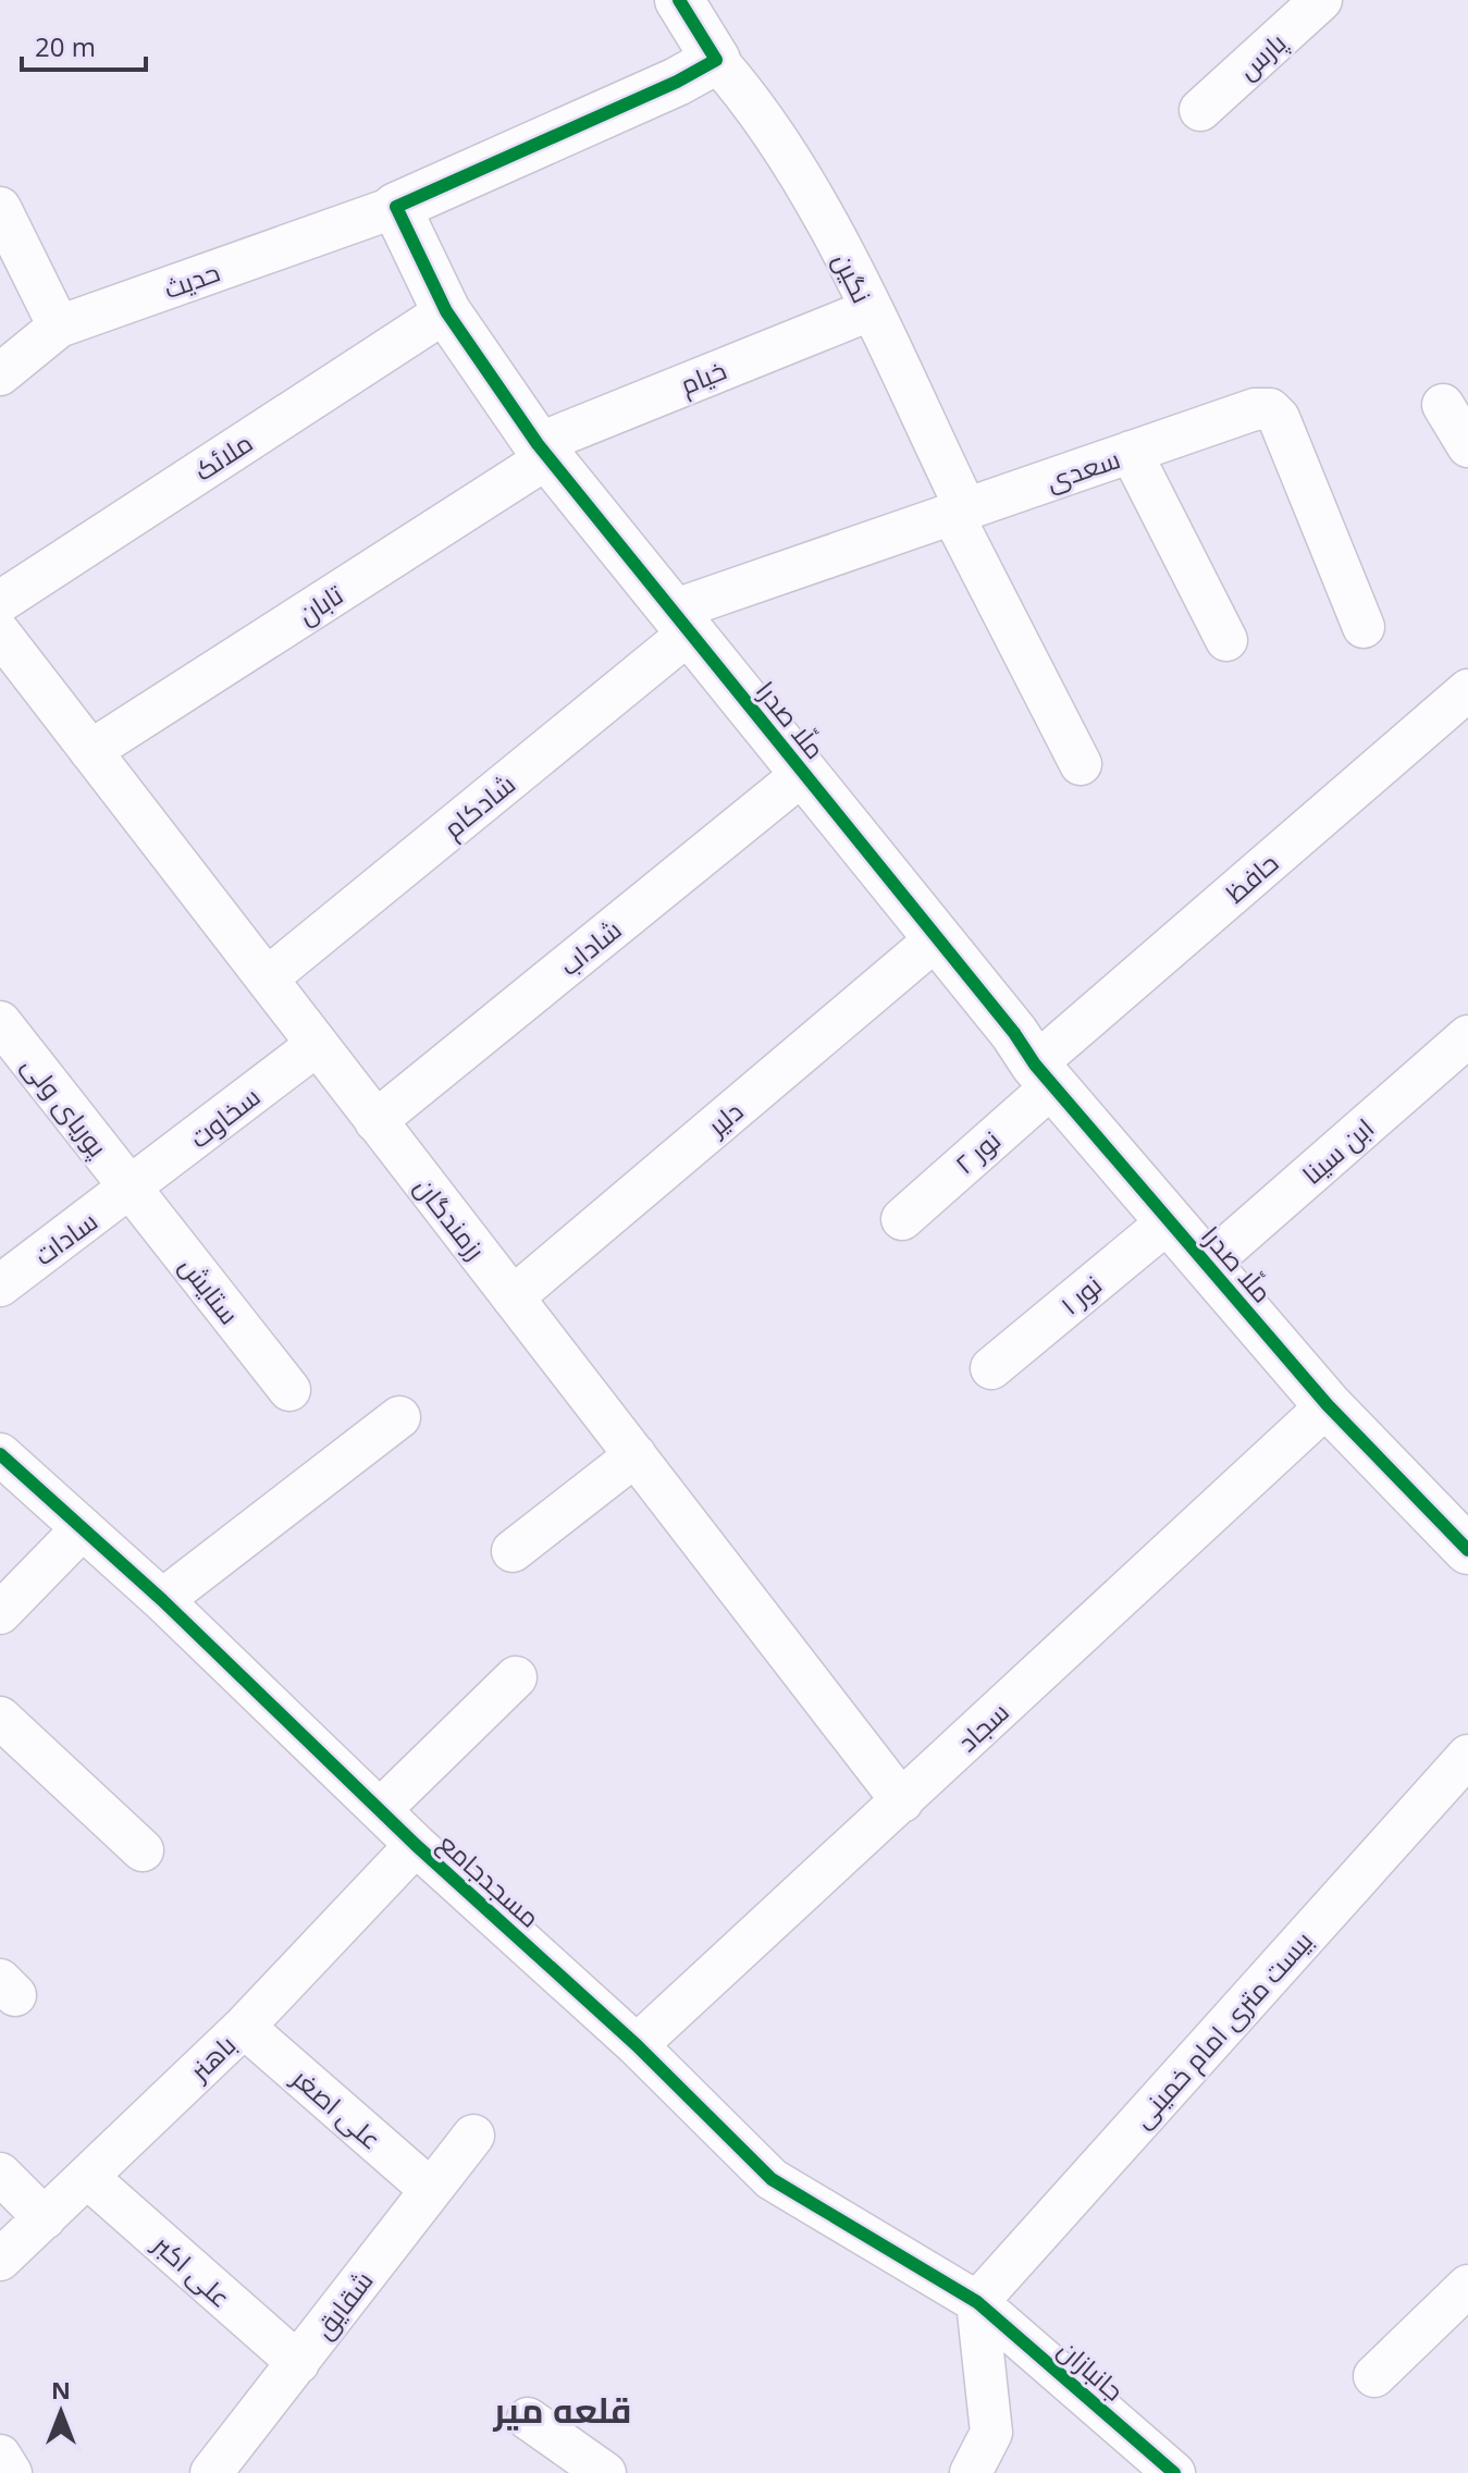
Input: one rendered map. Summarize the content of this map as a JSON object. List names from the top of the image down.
{
  "streets": {
    "street": [
      "پارس",
      "نگین",
      "حدیث",
      "خیام",
      "ملائک",
      "سعدی",
      "تابان",
      "ملّا صدرا",
      "شادکام",
      "حافظ",
      "شاداب",
      "پوریای ولی",
      "سخاوت",
      "دلیر",
      "ابن سینا",
      "نور ۲",
      "رزمندگان",
      "سادات",
      "ستایش",
      "نور ۱",
      "سجاد",
      "مسجدجامع",
      "بیست متری امام خمینی",
      "باهنر",
      "علی اصغر",
      "علی اکبر",
      "شقایق",
      "جانبازان"
    ]
  },
  "crossings": [
    ["نگین", "خیام"],
    ["نگین", "سعدی"],
    ["حدیث", "ملّا صدرا"],
    ["خیام", "تابان"],
    ["خیام", "ملّا صدرا"],
    ["ملائک", "ملّا صدرا"],
    ["سعدی", "ملّا صدرا"],
    ["سعدی", "شادکام"],
    ["تابان", "ملّا صدرا"],
    ["تابان", "رزمندگان"],
    ["ملّا صدرا", "شادکام"],
    ["ملّا صدرا", "حافظ"],
    ["ملّا صدرا", "شاداب"],
    ["ملّا صدرا", "دلیر"],
    ["ملّا صدرا", "ابن سینا"],
    ["ملّا صدرا", "نور ۲"],
    ["ملّا صدرا", "نور ۱"],
    ["ملّا صدرا", "سجاد"],
    ["شادکام", "رزمندگان"],
    ["حافظ", "نور ۲"],
    ["شاداب", "رزمندگان"],
    ["پوریای ولی", "سخاوت"],
    ["پوریای ولی", "سادات"],
    ["پوریای ولی", "ستایش"],
    ["سخاوت", "رزمندگان"],
    ["سخاوت", "سادات"],
    ["سخاوت", "ستایش"],
    ["دلیر", "رزمندگان"],
    ["رزمندگان", "سجاد"],
    ["سادات", "ستایش"],
    ["سجاد", "مسجدجامع"],
    ["مسجدجامع", "بیست متری امام خمینی"],
    ["مسجدجامع", "باهنر"],
    ["مسجدجامع", "جانبازان"],
    ["بیست متری امام خمینی", "جانبازان"],
    ["باهنر", "علی اصغر"],
    ["باهنر", "علی اکبر"],
    ["علی اصغر", "شقایق"],
    ["علی اکبر", "شقایق"]
  ],
  "districts": ["قلعه میر"],
  "scale_bar": "20 m",
  "north": "top"
}
